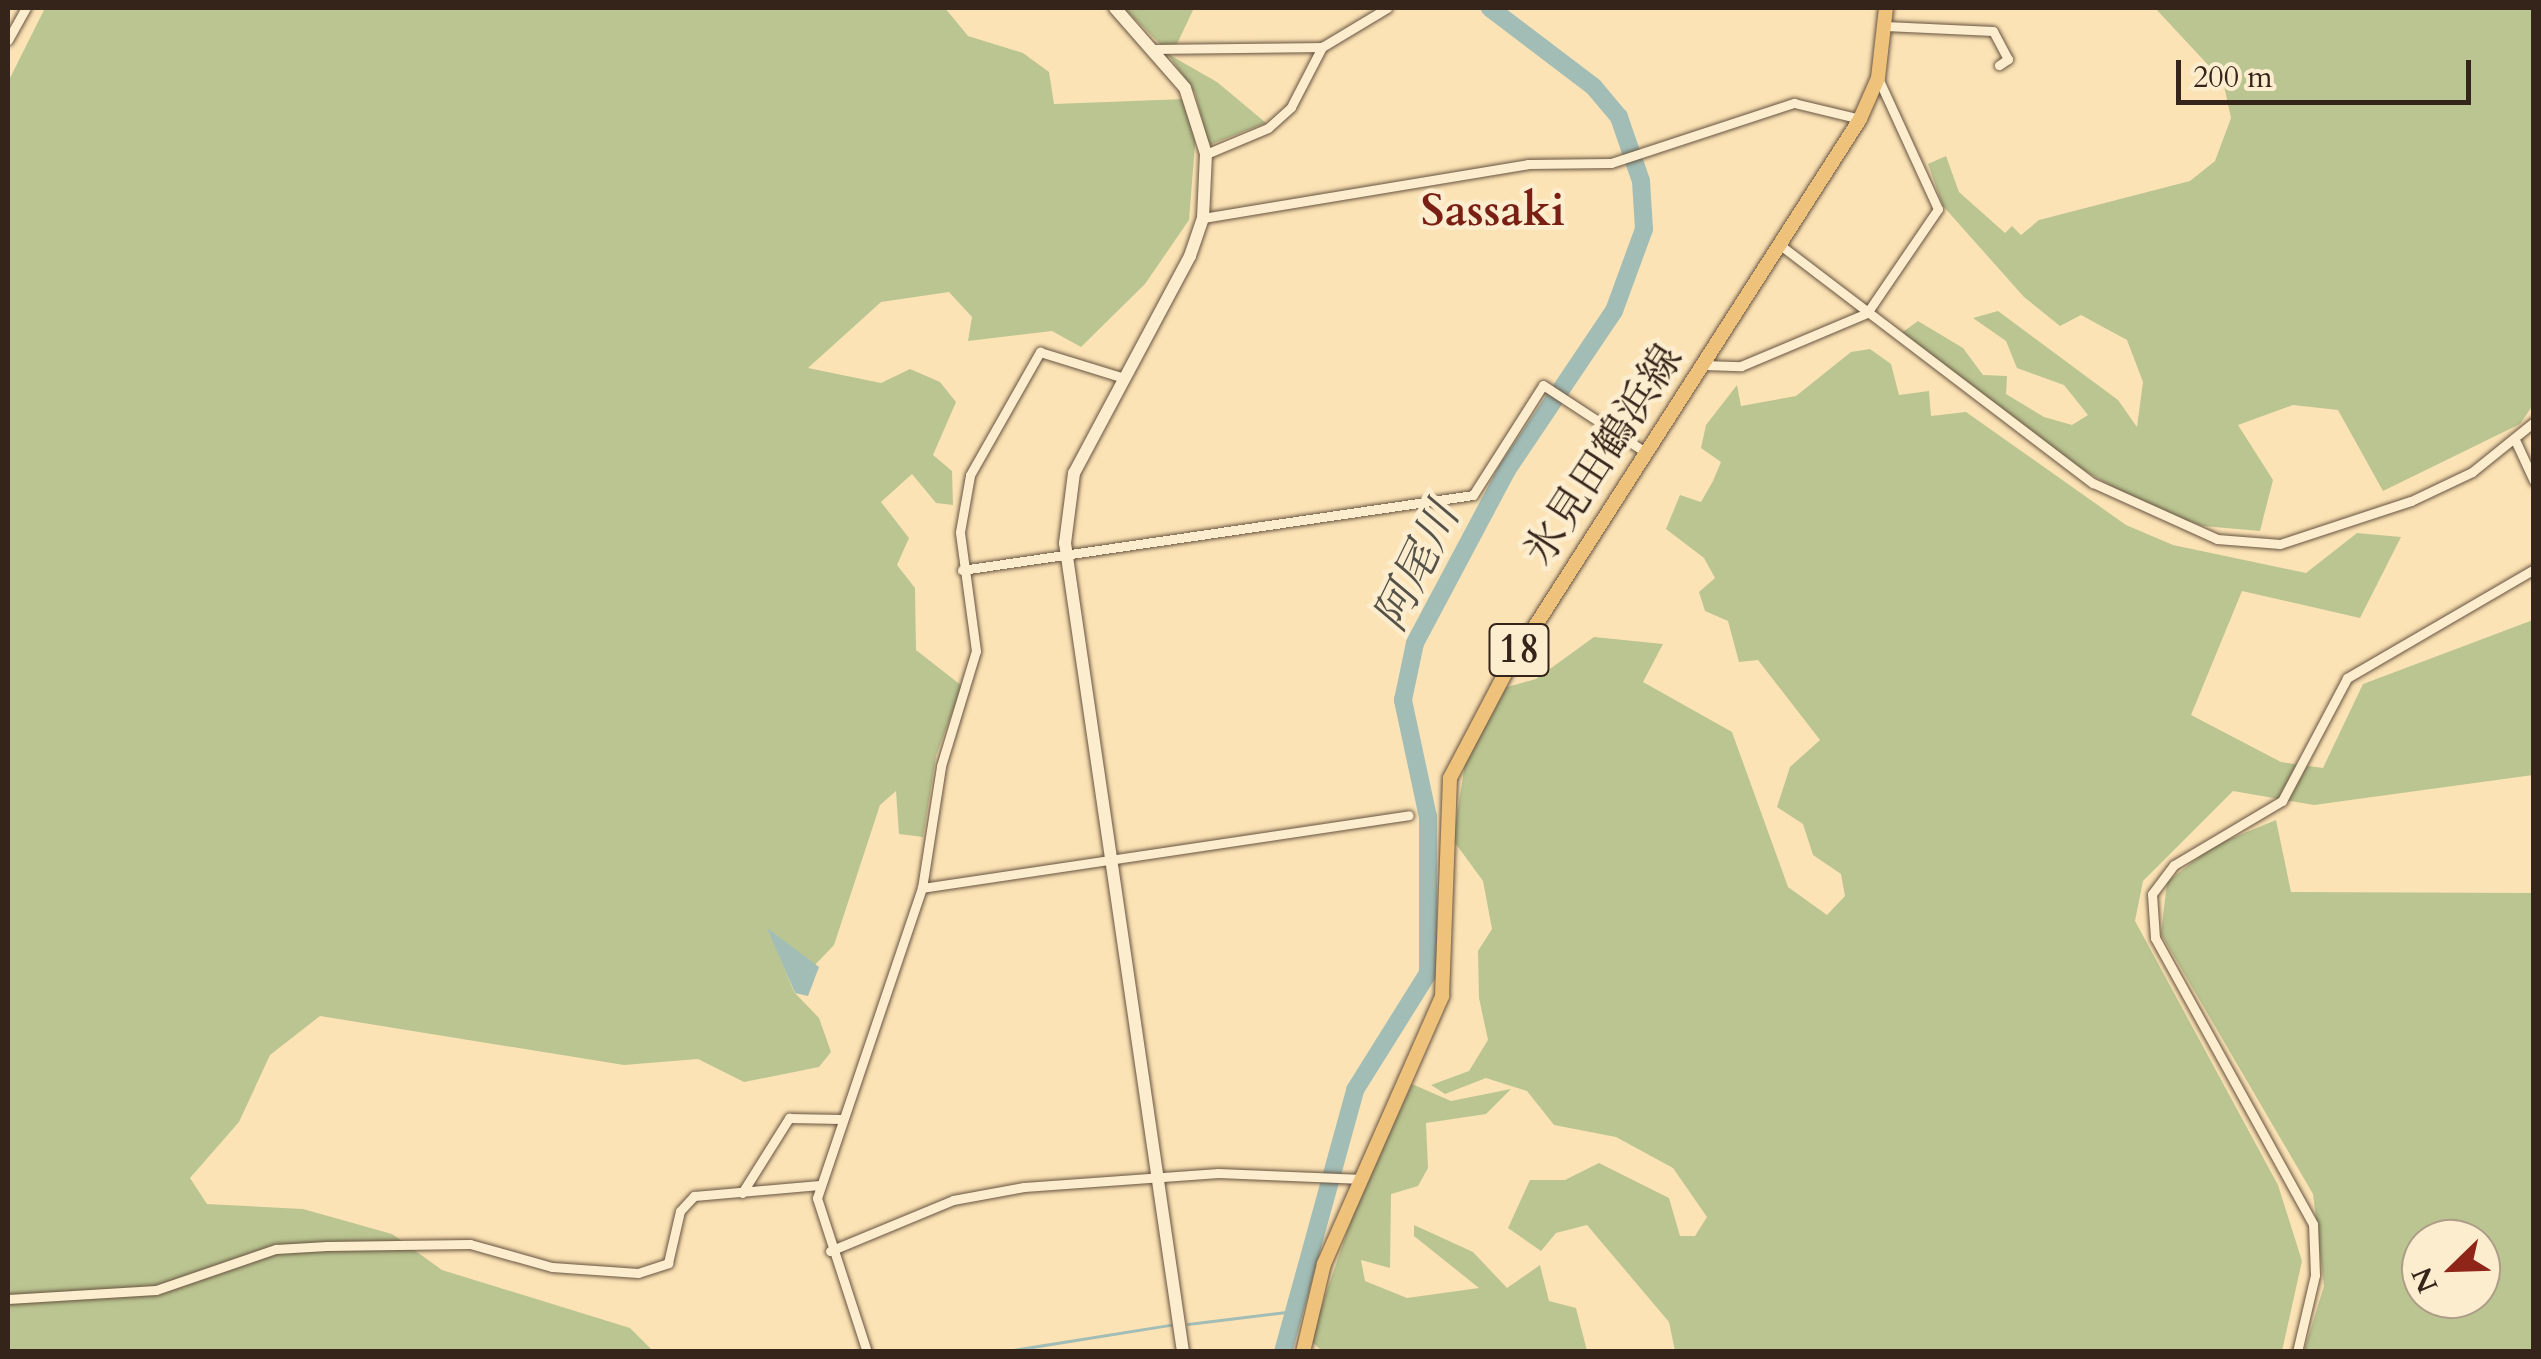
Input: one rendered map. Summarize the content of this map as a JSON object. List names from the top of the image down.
{
  "streets": {
    "main road": ["氷見田鶴浜線", "18"]
  },
  "districts": ["Sassaki"],
  "water": ["阿尾川"],
  "scale_bar": "200 m",
  "north": "bottom left"
}
